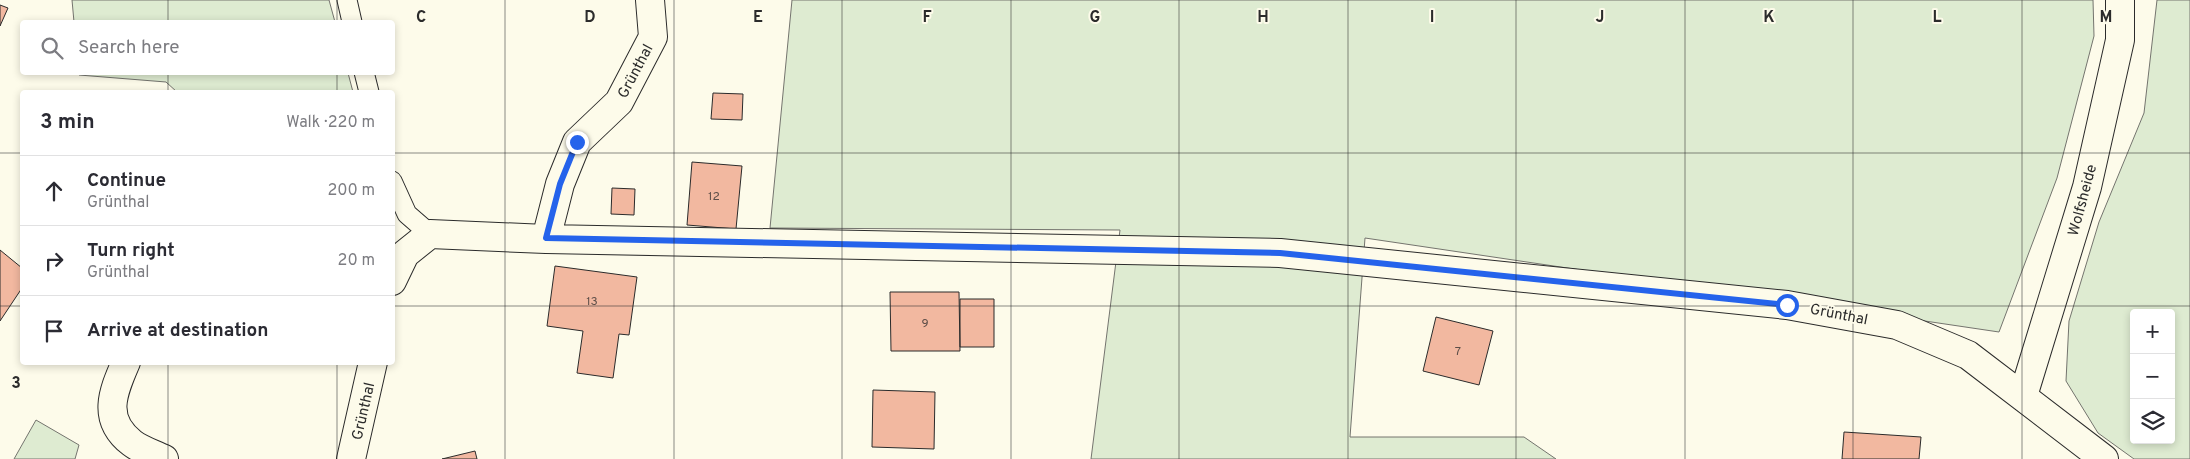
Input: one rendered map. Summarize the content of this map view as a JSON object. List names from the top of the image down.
{
  "streets": {
    "street": ["Grünthal", "Wolfsheide"]
  },
  "crossings": [
    ["Grünthal", "Wolfsheide"]
  ],
  "house_numbers": [
    "12",
    "13",
    "9",
    "7"
  ],
  "page": {
    "search": "Search here",
    "heading": ["3 min", "Walk · 220 m"],
    "list": [
      ["Continue", "Grünthal", "200 m"],
      ["Turn right", "Grünthal", "20 m"],
      "Arrive at destination"
    ],
    "map_buttons": ["+", "−"]
  },
  "grid": {
    "columns": [
      "C",
      "D",
      "E",
      "F",
      "G",
      "H",
      "I",
      "J",
      "K",
      "L",
      "M"
    ],
    "rows": ["3"]
  }
}
